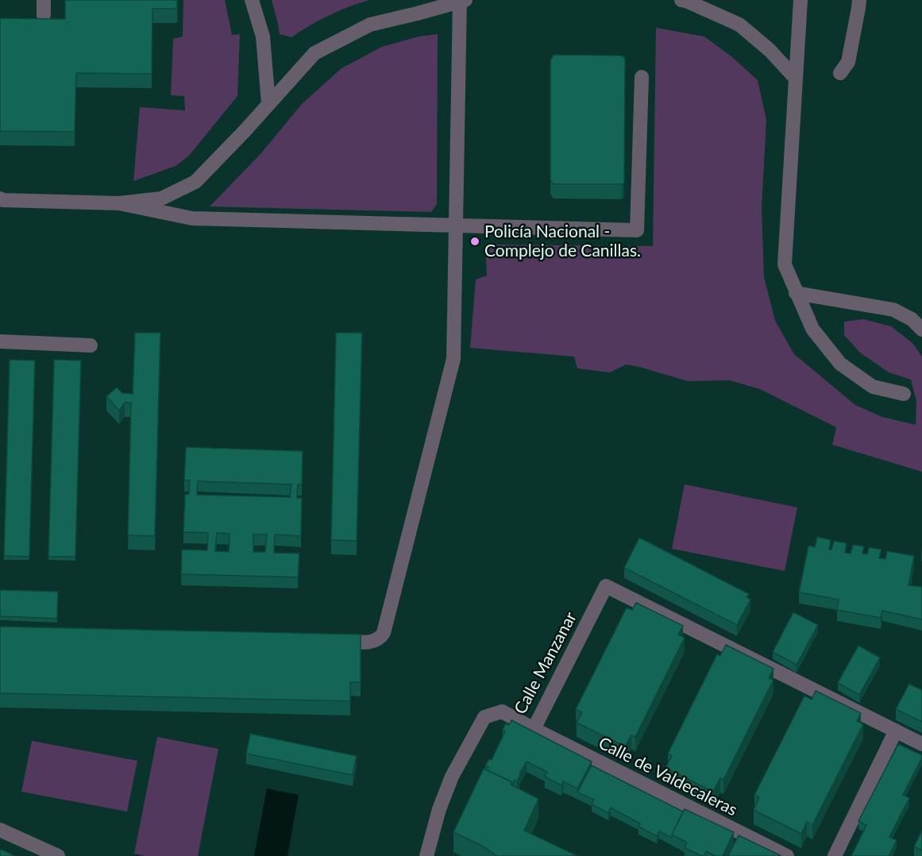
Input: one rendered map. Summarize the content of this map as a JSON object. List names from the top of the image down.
{
  "streets": {
    "street": ["Calle Manzanar", "Calle de Valdecaleras"]
  },
  "crossings": [
    ["Calle Manzanar", "Calle de Valdecaleras"]
  ],
  "places": ["Policía Nacional - Complejo de Canillas."]
}
